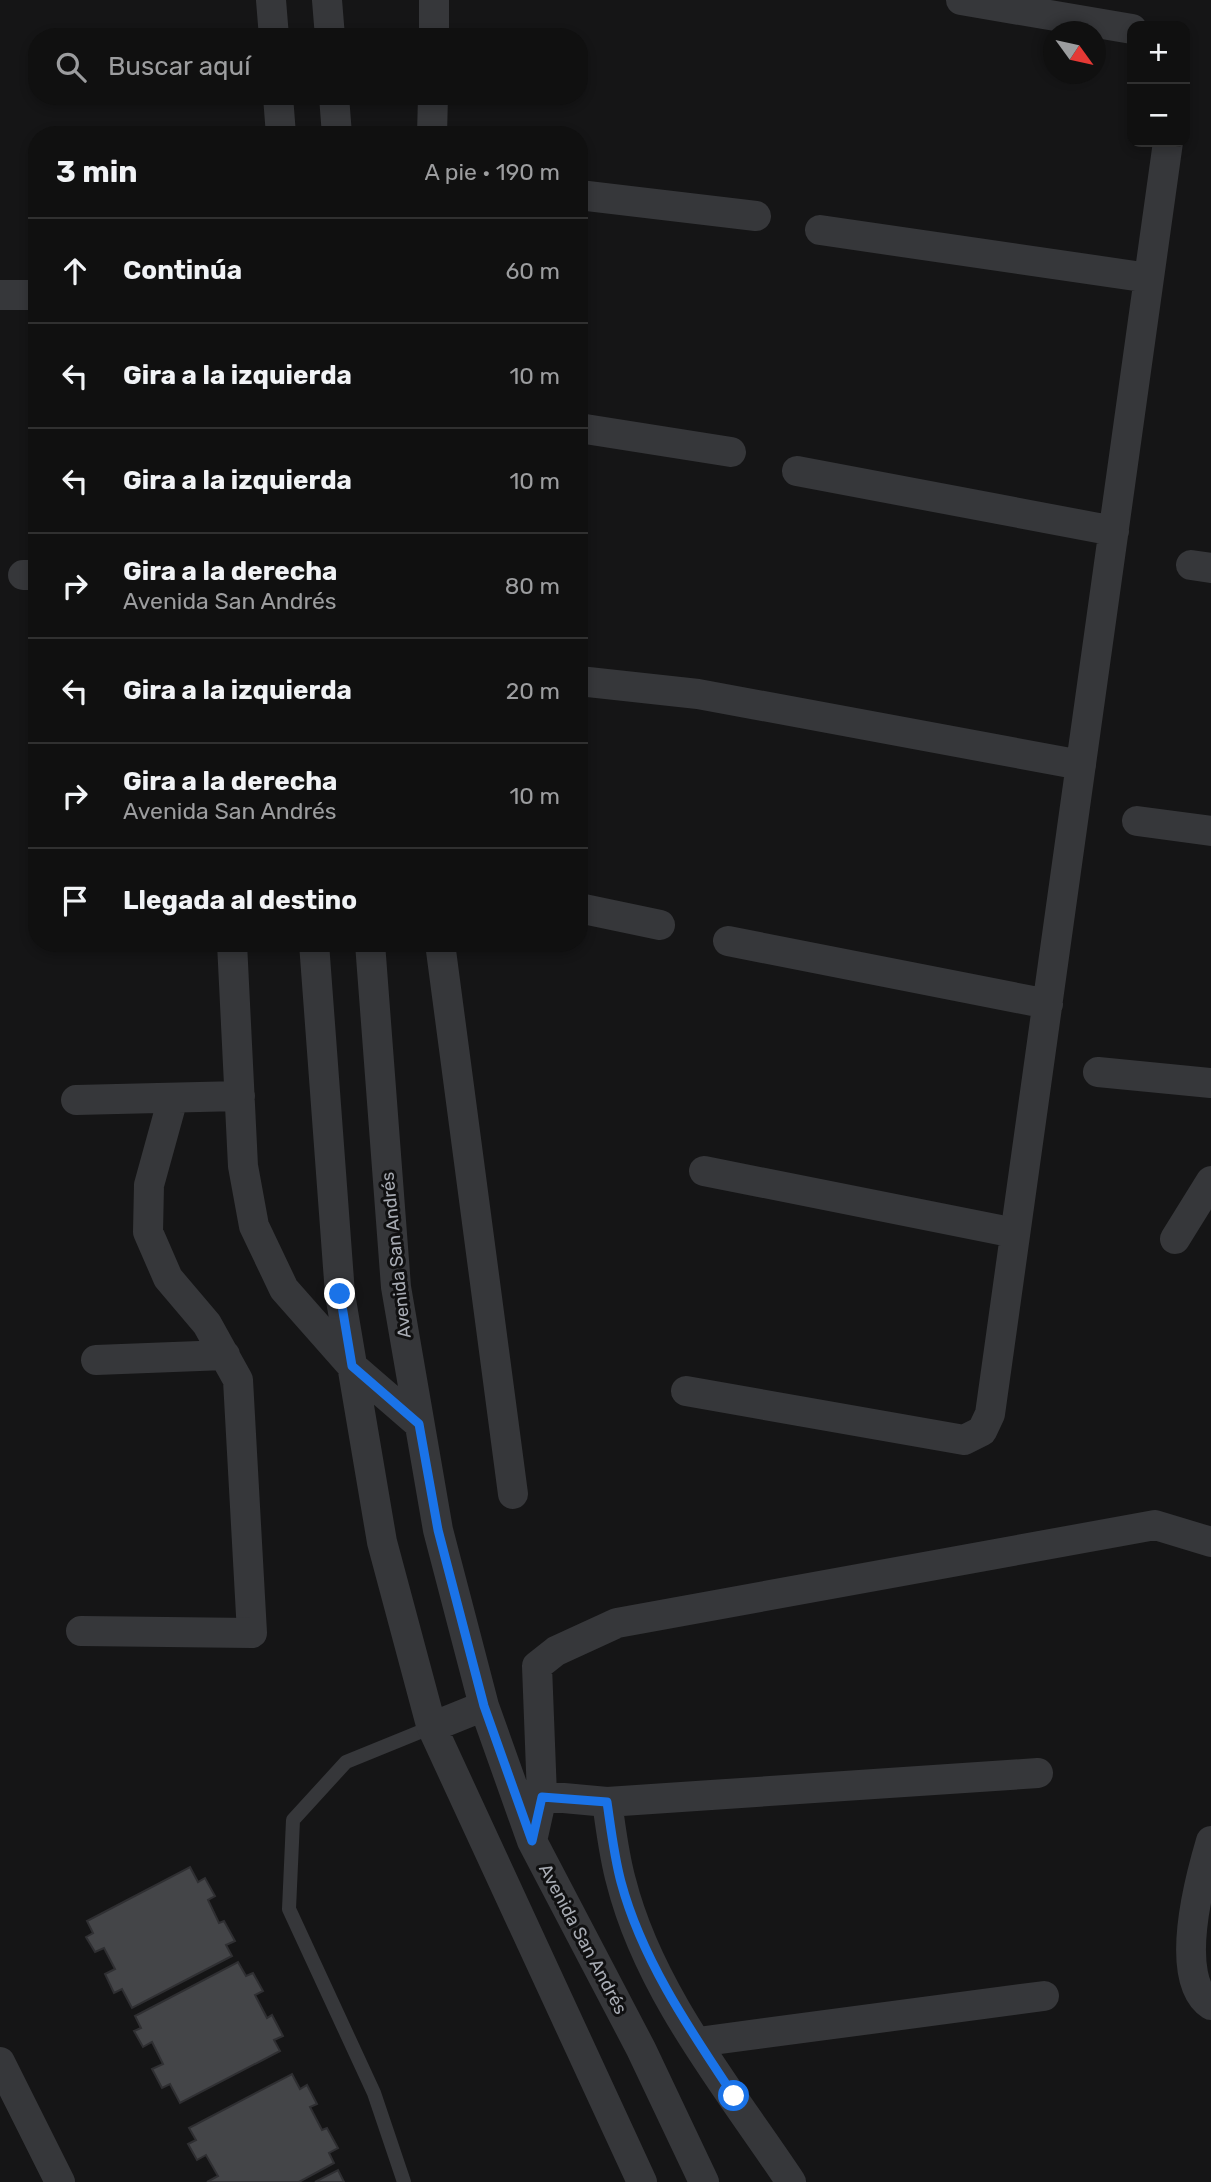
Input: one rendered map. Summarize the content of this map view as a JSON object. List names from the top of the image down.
{
  "streets": {
    "street": ["Avenida San Andrés"]
  },
  "north": "bottom right",
  "page": {
    "map_buttons": ["+", "−"],
    "search": "Buscar aquí",
    "heading": ["3 min", "A pie · 190 m"],
    "list": [
      ["Continúa", "60 m"],
      ["Gira a la izquierda", "10 m"],
      ["Gira a la izquierda", "10 m"],
      ["Gira a la derecha", "Avenida San Andrés", "80 m"],
      ["Gira a la izquierda", "20 m"],
      ["Gira a la derecha", "Avenida San Andrés", "10 m"],
      "Llegada al destino"
    ]
  }
}
